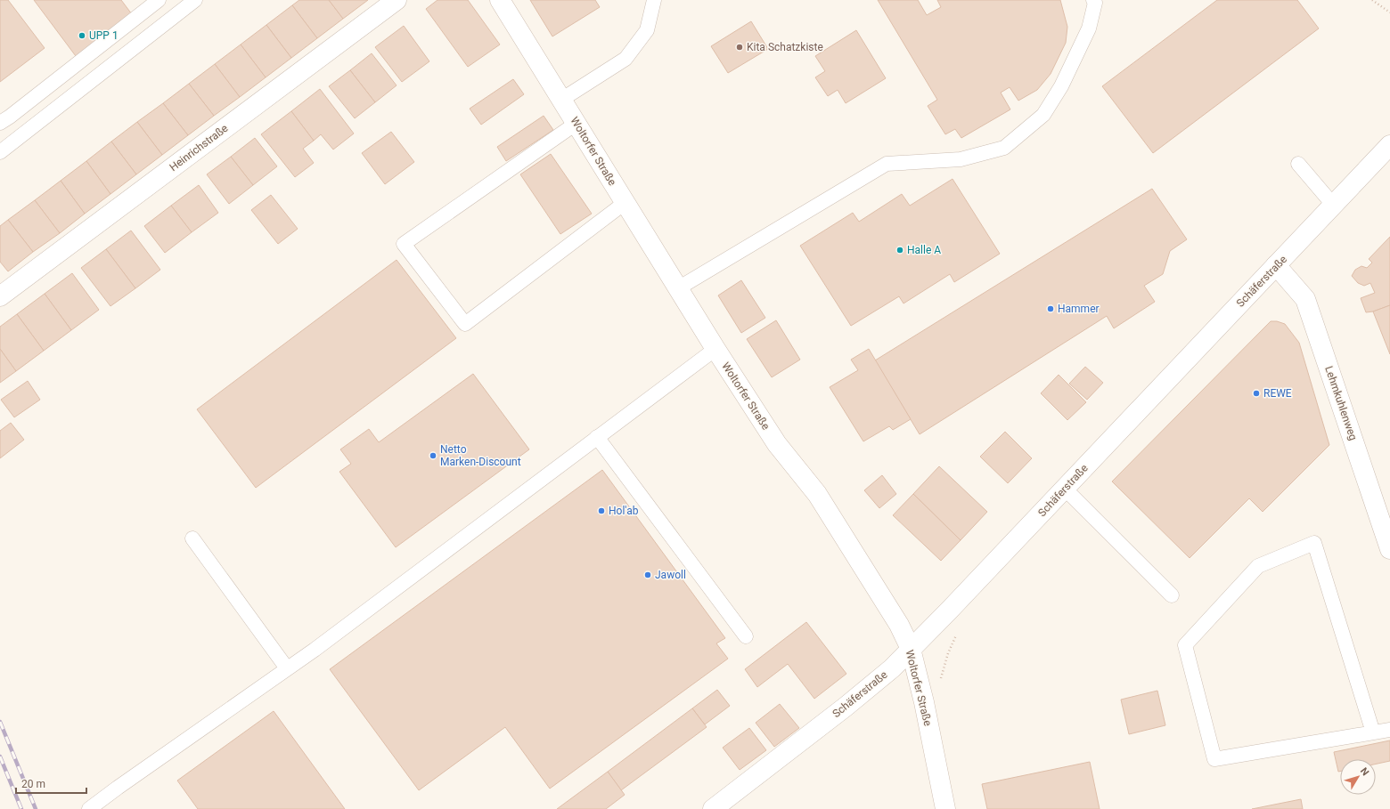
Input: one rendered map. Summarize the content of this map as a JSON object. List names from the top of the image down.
{
  "streets": {
    "street": [
      "Heinrichstraße",
      "Woltorfer Straße",
      "Schäferstraße",
      "Lehmkuhlenweg"
    ]
  },
  "crossings": [
    ["Woltorfer Straße", "Schäferstraße"],
    ["Schäferstraße", "Lehmkuhlenweg"]
  ],
  "places": [
    "UPP 1",
    "Kita Schatzkiste",
    "Halle A",
    "Hammer",
    "REWE",
    "Netto Marken-Discount",
    "Hol'ab",
    "Jawoll"
  ],
  "scale_bar": "20 m",
  "north": "top right"
}
